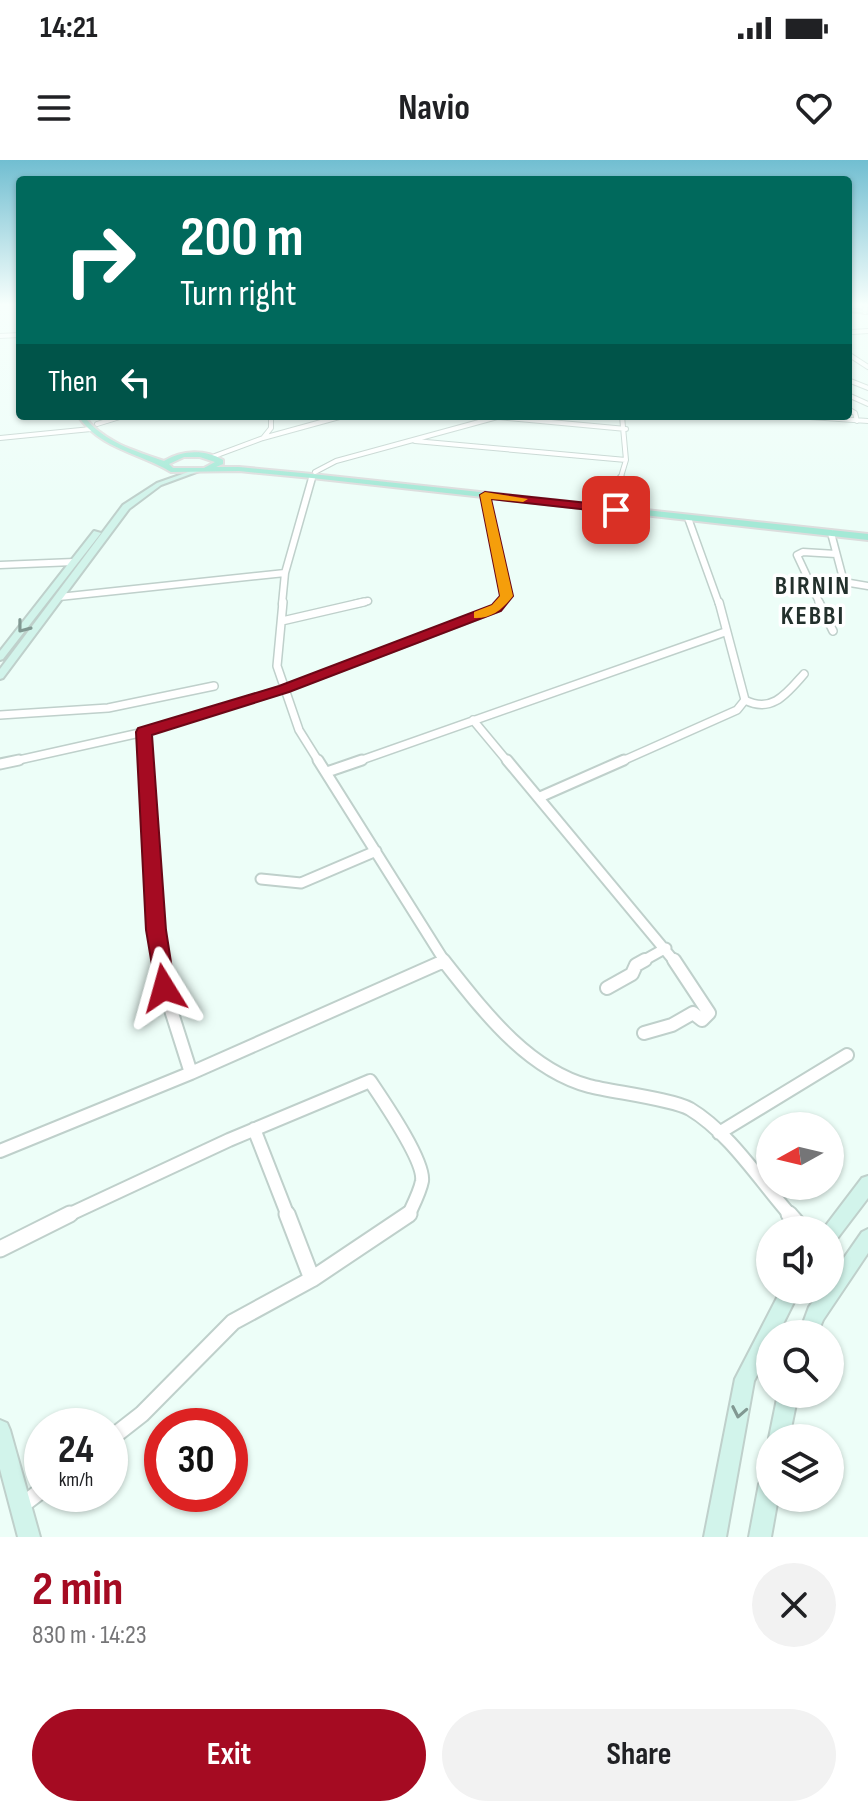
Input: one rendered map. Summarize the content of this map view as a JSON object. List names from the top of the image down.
{
  "districts": ["BIRNIN KEBBI"],
  "north": "left",
  "page": {
    "status": "14:21",
    "header": "Navio",
    "turn": ["200 m", "Turn right"],
    "then": "Then",
    "speed": "24 km/h",
    "limit": "30",
    "heading": ["2 min", "830 m · 14:23"],
    "buttons": ["Exit", "Share"]
  }
}
